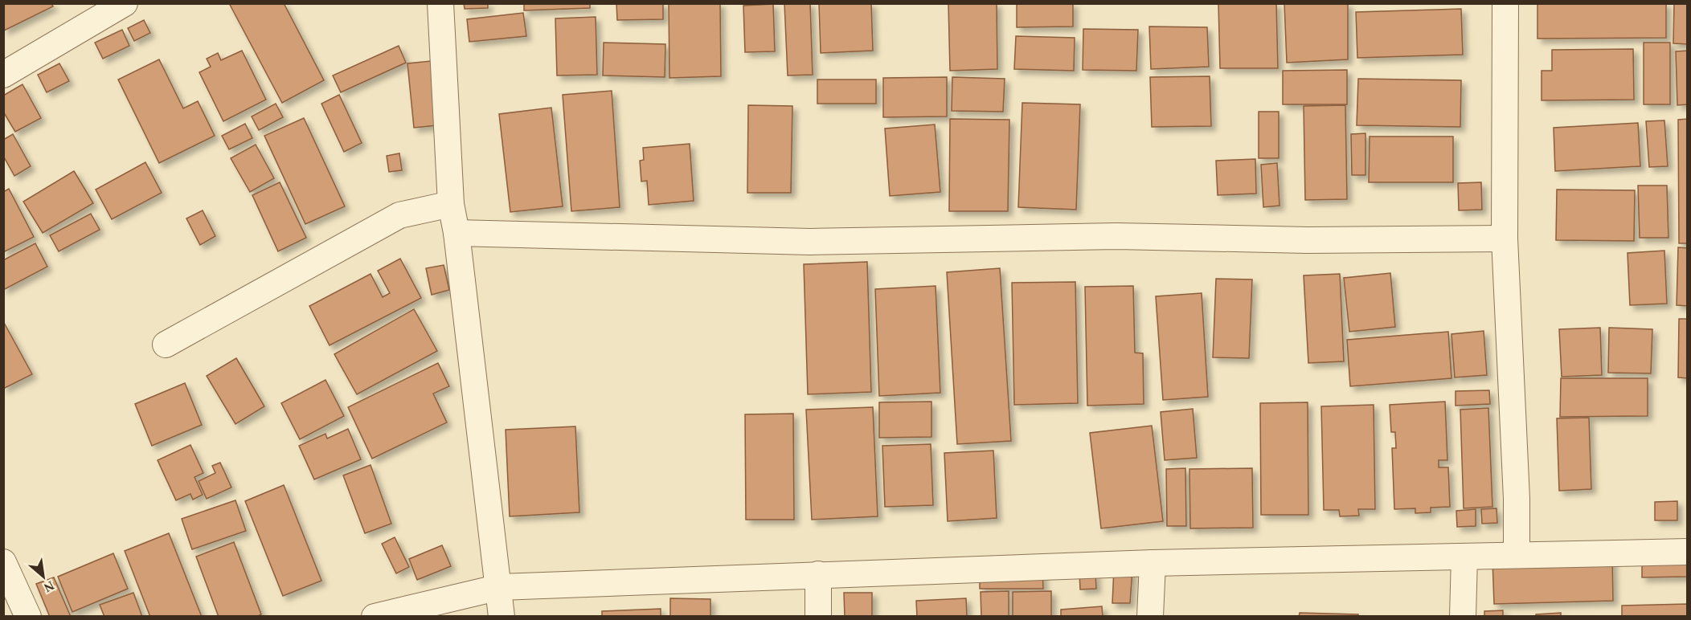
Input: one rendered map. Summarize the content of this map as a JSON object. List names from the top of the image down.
{
  "north": "bottom right"
}
